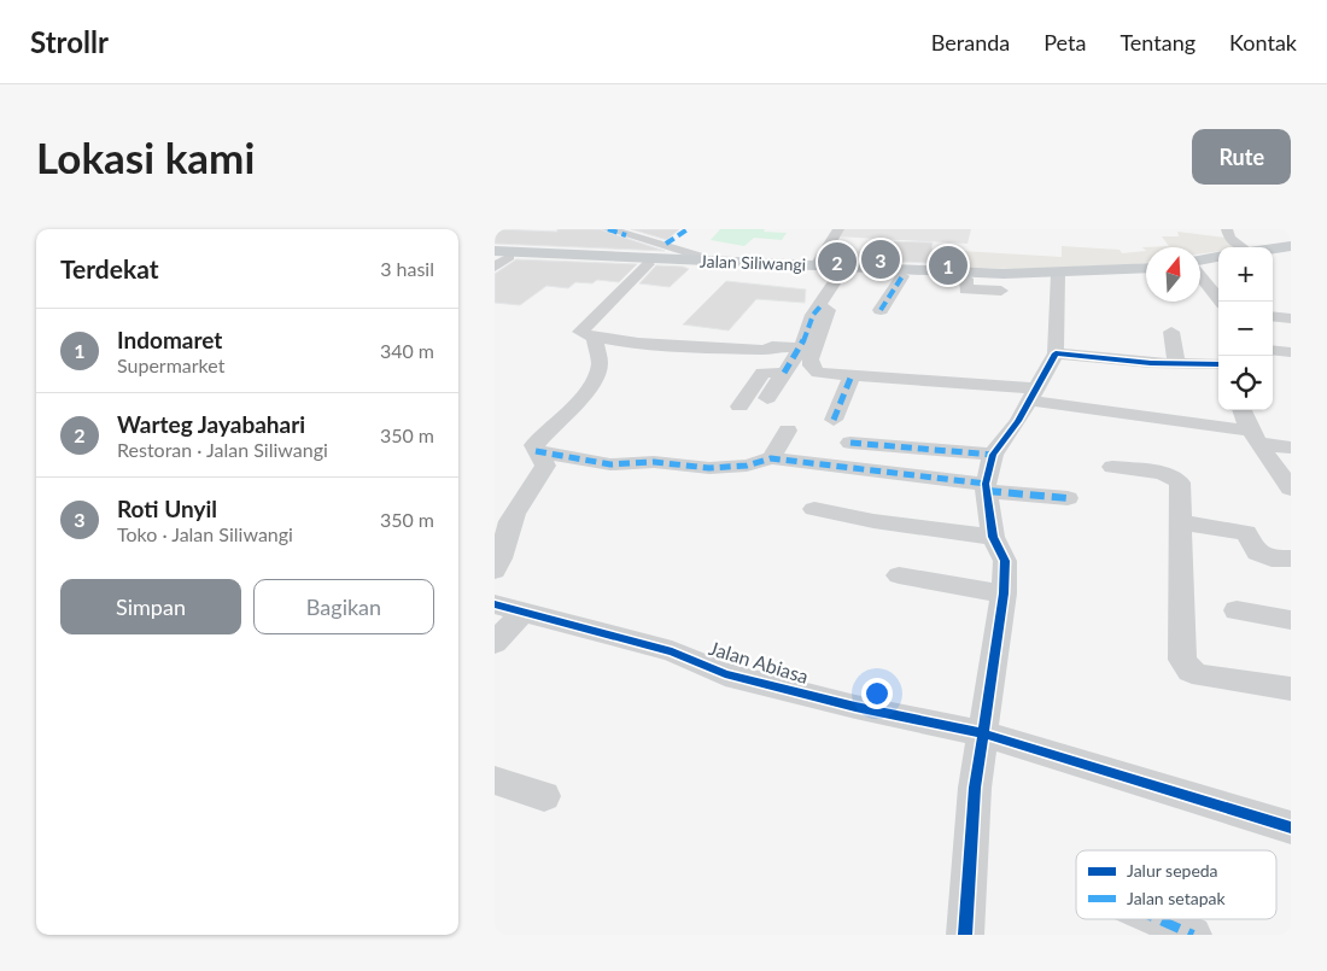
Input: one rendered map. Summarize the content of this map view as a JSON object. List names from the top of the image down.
{
  "streets": {
    "main road": ["Jalan Siliwangi"],
    "street": ["Jalan Abiasa"]
  },
  "legend": ["Jalur sepeda", "Jalan setapak"],
  "north": "top",
  "page": {
    "header": "Strollr",
    "nav": [
      "Beranda",
      "Peta",
      "Tentang",
      "Kontak"
    ],
    "buttons": [
      "Rute",
      ["Simpan", "Bagikan"]
    ],
    "title": "Lokasi kami",
    "heading": ["Terdekat", "3 hasil"],
    "pins": ["3", "2", "1"],
    "map_buttons": ["+", "−"],
    "list": [
      {
        "mark": "1",
        "name": "Indomaret",
        "note": "Supermarket",
        "value": "340 m"
      },
      {
        "mark": "2",
        "name": "Warteg Jayabahari",
        "note": "Restoran · Jalan Siliwangi",
        "value": "350 m"
      },
      {
        "mark": "3",
        "name": "Roti Unyil",
        "note": "Toko · Jalan Siliwangi",
        "value": "350 m"
      }
    ]
  }
}
